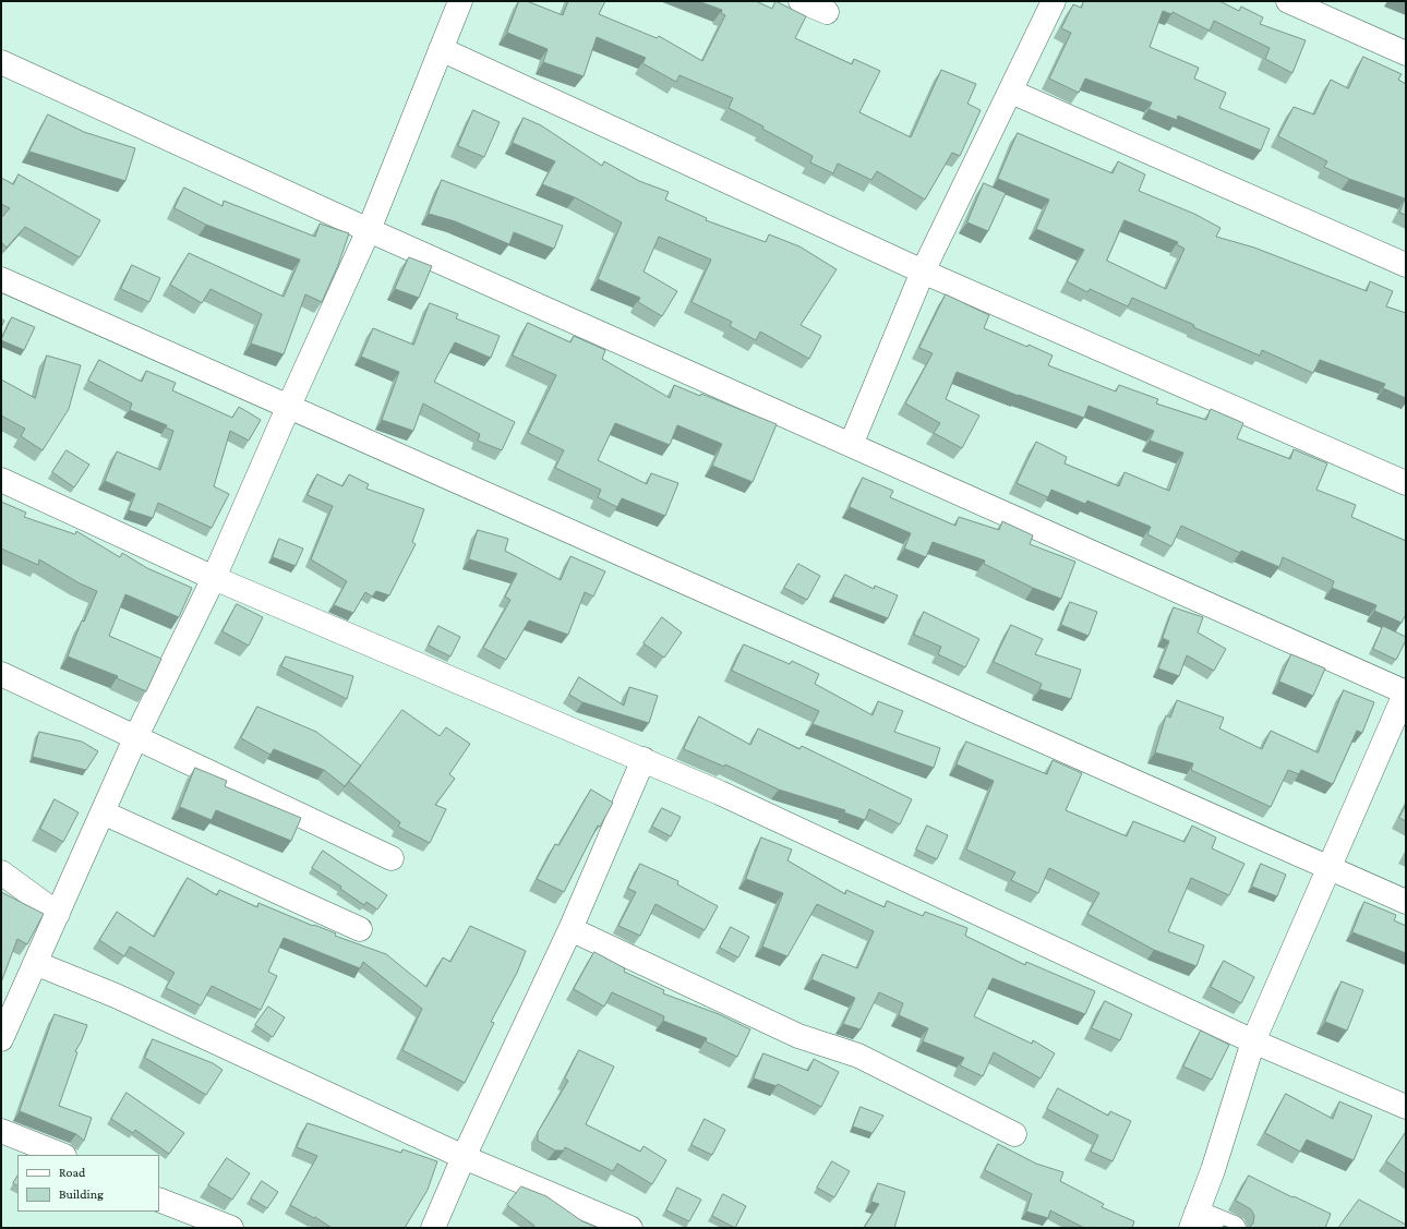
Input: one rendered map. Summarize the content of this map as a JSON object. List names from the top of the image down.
{
  "legend": ["Road", "Building"]
}
